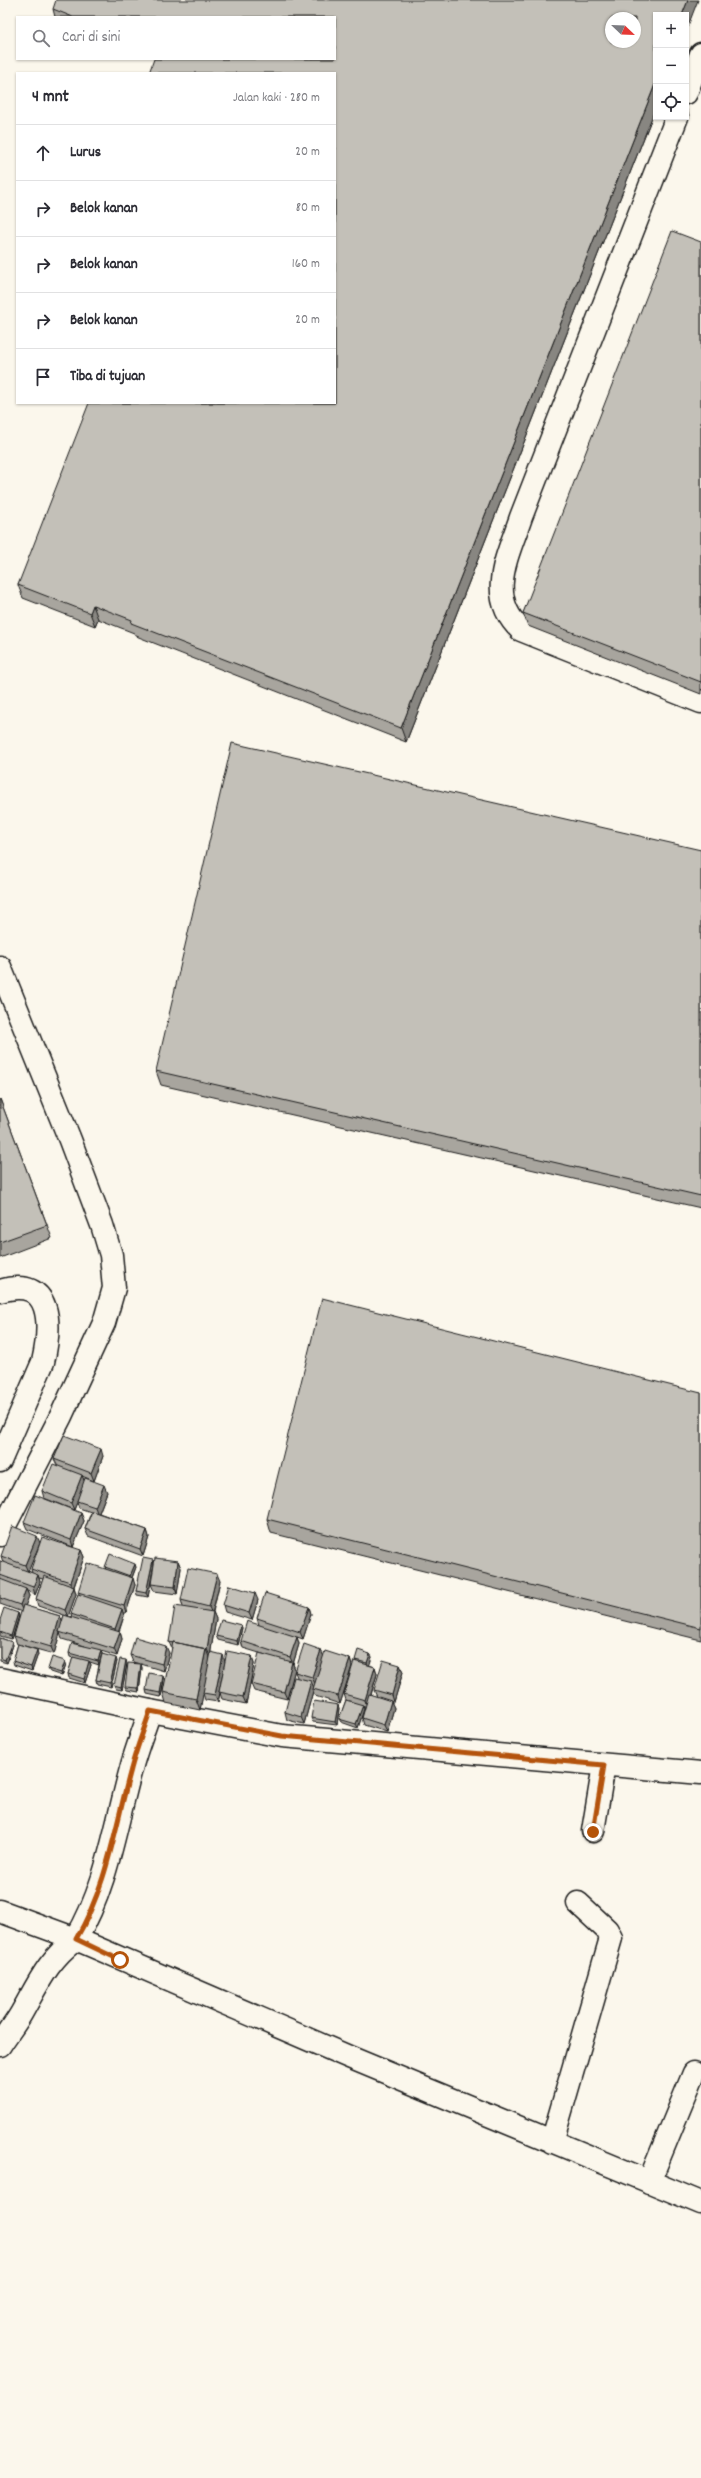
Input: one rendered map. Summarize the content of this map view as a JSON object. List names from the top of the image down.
{
  "north": "bottom right",
  "page": {
    "map_buttons": ["+", "−"],
    "search": "Cari di sini",
    "heading": ["4 mnt", "Jalan kaki · 280 m"],
    "list": [
      ["Lurus", "20 m"],
      ["Belok kanan", "80 m"],
      ["Belok kanan", "160 m"],
      ["Belok kanan", "20 m"],
      "Tiba di tujuan"
    ]
  }
}
